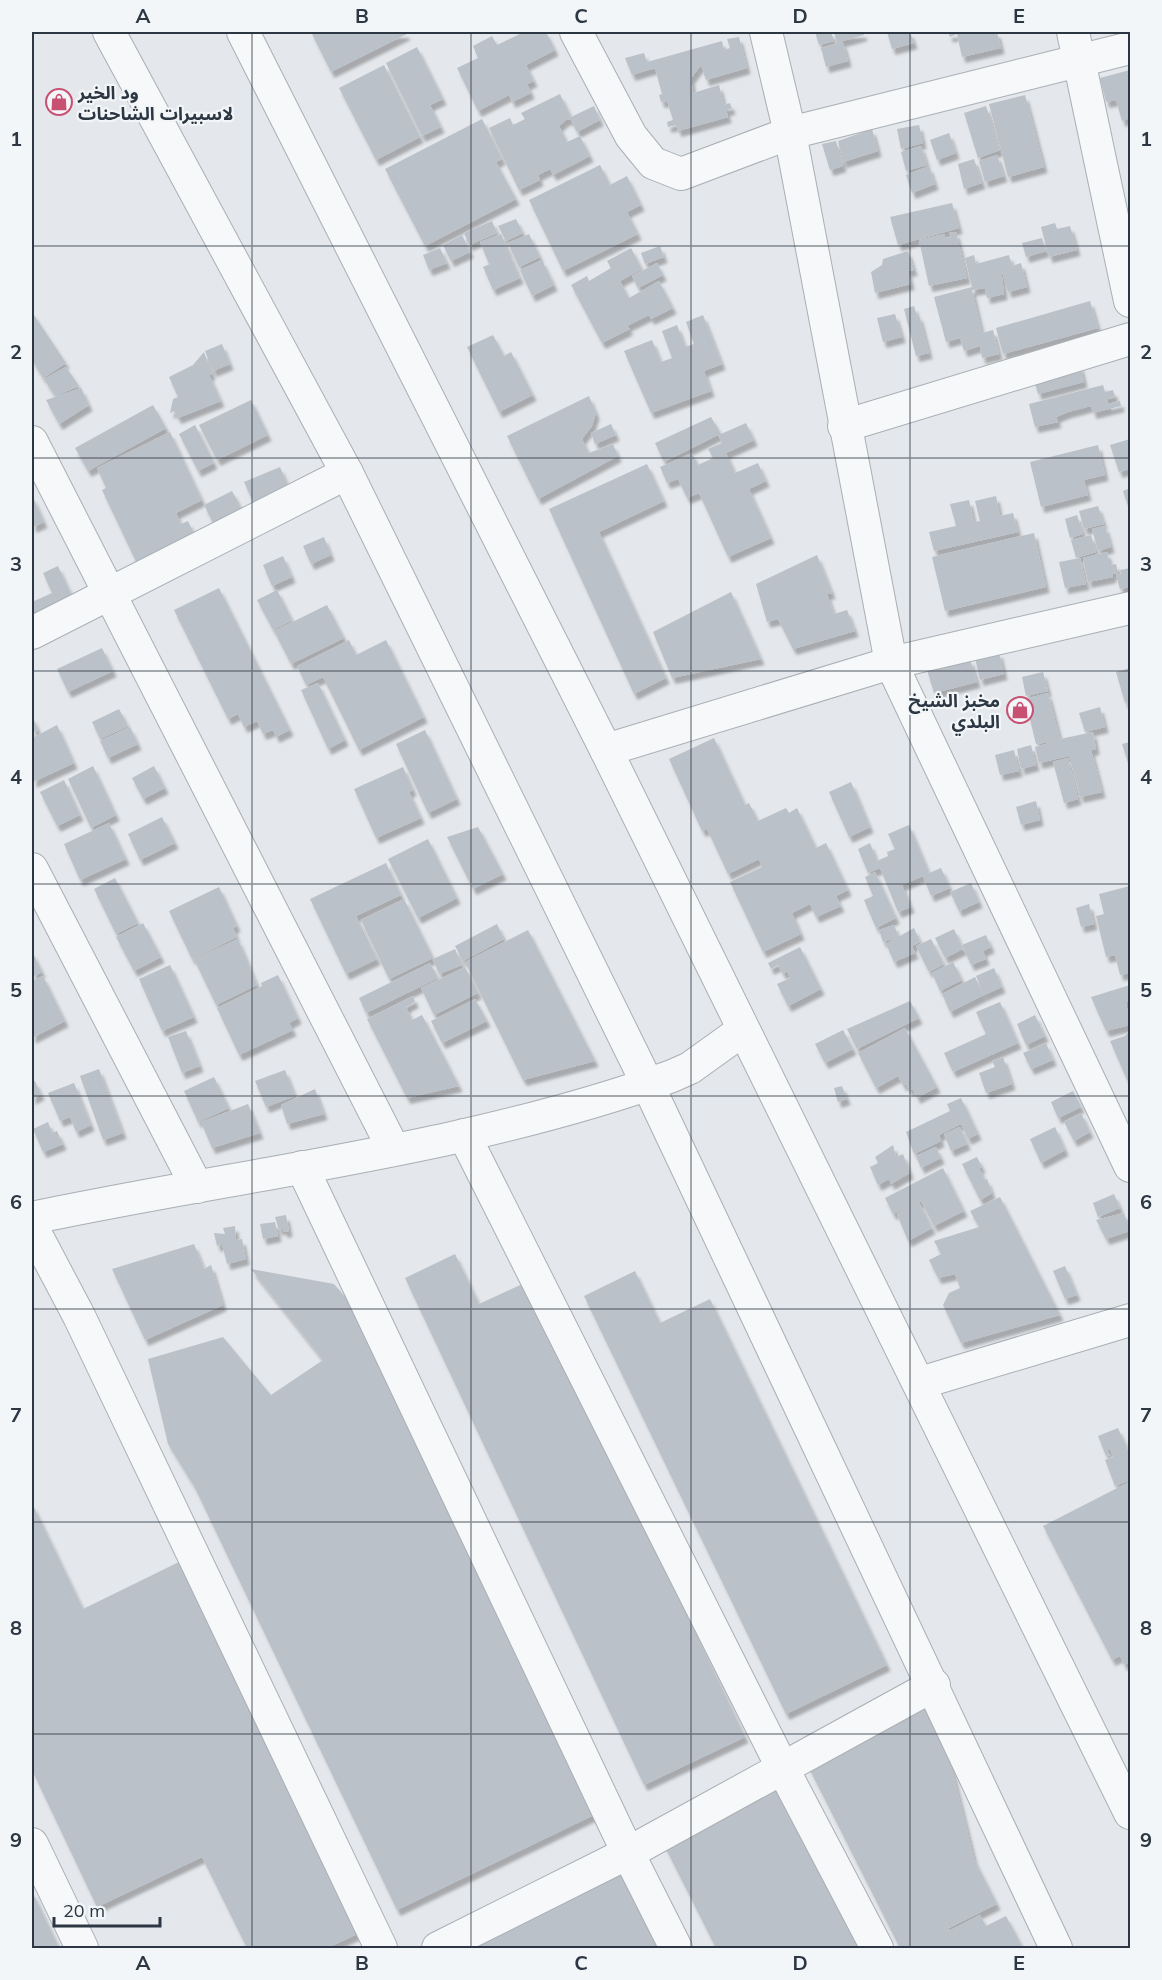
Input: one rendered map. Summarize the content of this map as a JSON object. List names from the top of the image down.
{
  "places": {
    "shop": ["ود الخير لاسبيرات الشاحنات", "مخبز الشيخ البلدي"]
  },
  "scale_bar": "20 m",
  "grid": {
    "columns": [
      "A",
      "B",
      "C",
      "D",
      "E"
    ],
    "rows": [
      "1",
      "2",
      "3",
      "4",
      "5",
      "6",
      "7",
      "8",
      "9"
    ]
  }
}
